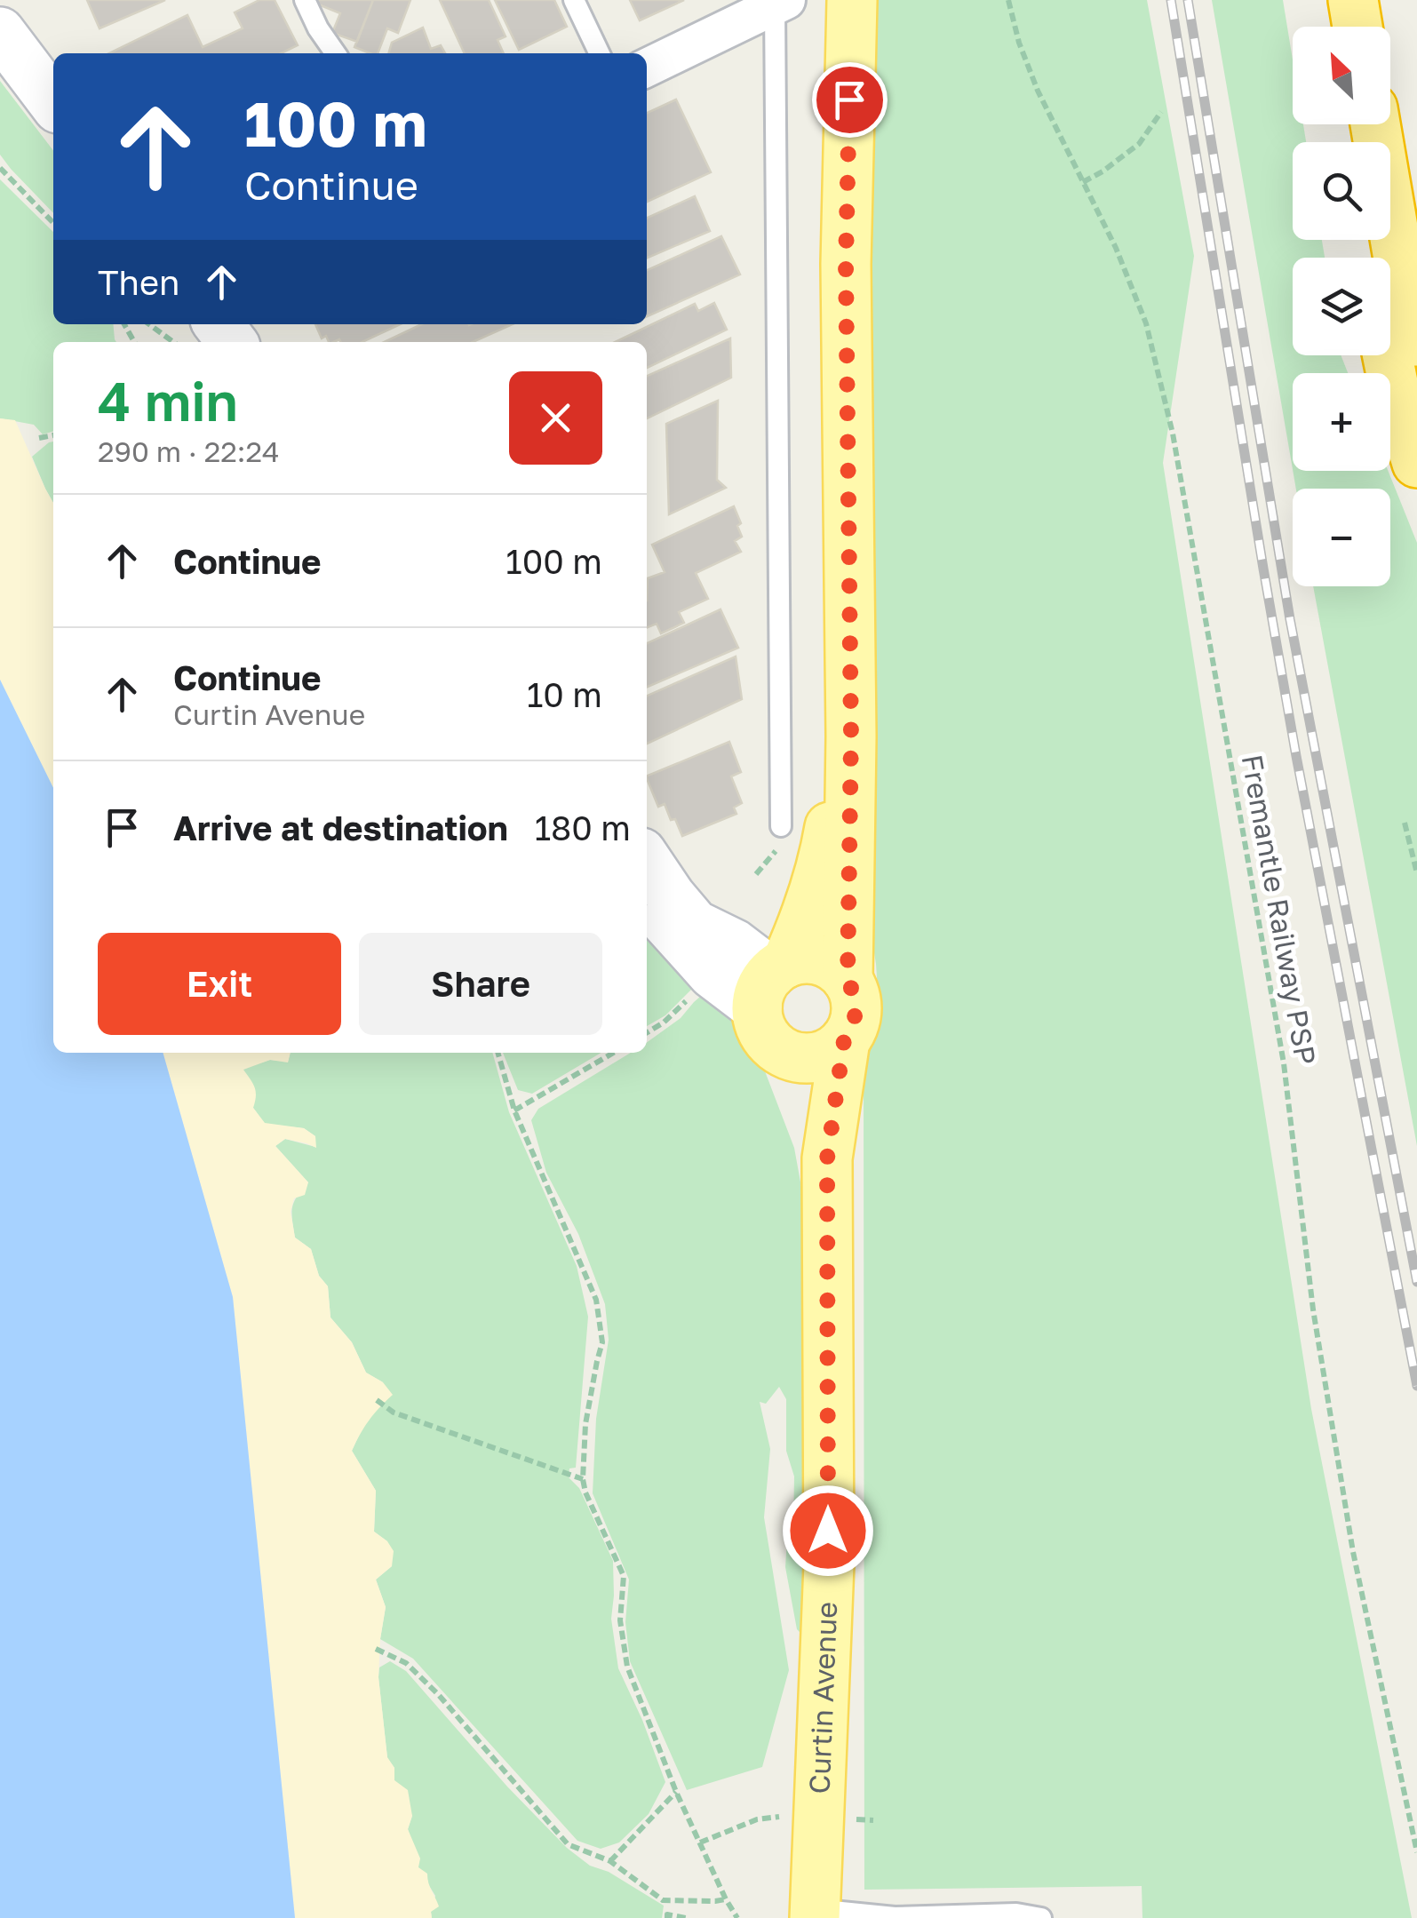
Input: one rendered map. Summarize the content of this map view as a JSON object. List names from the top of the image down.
{
  "streets": {
    "main road": ["Curtin Avenue"],
    "path": ["Fremantle Railway PSP"]
  },
  "north": "top left",
  "page": {
    "map_buttons": ["+", "−"],
    "turn": ["100 m", "Continue"],
    "then": "Then",
    "heading": ["4 min", "290 m · 22:24"],
    "list": [
      {
        "name": "Continue",
        "value": "100 m"
      },
      {
        "name": "Continue",
        "note": "Curtin Avenue",
        "value": "10 m"
      },
      {
        "name": "Arrive at destination",
        "value": "180 m"
      }
    ],
    "buttons": ["Exit", "Share"]
  }
}
